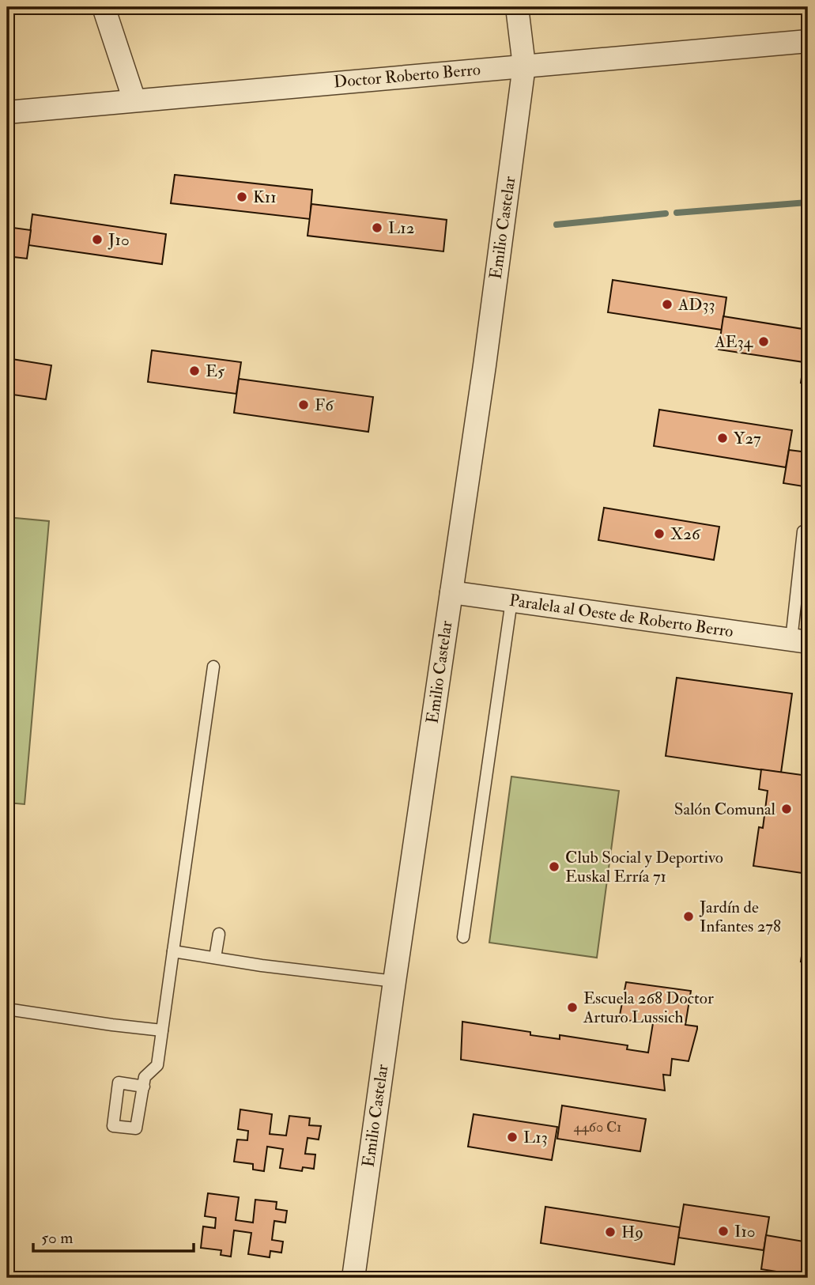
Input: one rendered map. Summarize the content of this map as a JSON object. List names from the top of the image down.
{
  "streets": {
    "street": ["Doctor Roberto Berro", "Emilio Castelar", "Paralela al Oeste de Roberto Berro"]
  },
  "crossings": [
    ["Doctor Roberto Berro", "Emilio Castelar"],
    ["Emilio Castelar", "Paralela al Oeste de Roberto Berro"]
  ],
  "places": [
    "K11",
    "L12",
    "J10",
    "AD33",
    "AE34",
    "E5",
    "F6",
    "Y27",
    "X26",
    "Salón Comunal",
    "Club Social y Deportivo Euskal Erría 71",
    "Jardín de Infantes 278",
    "Escuela 268 Doctor Arturo Lussich",
    "L13",
    "I10",
    "H9"
  ],
  "house_numbers": ["4460 C1"],
  "scale_bar": "50 m"
}
